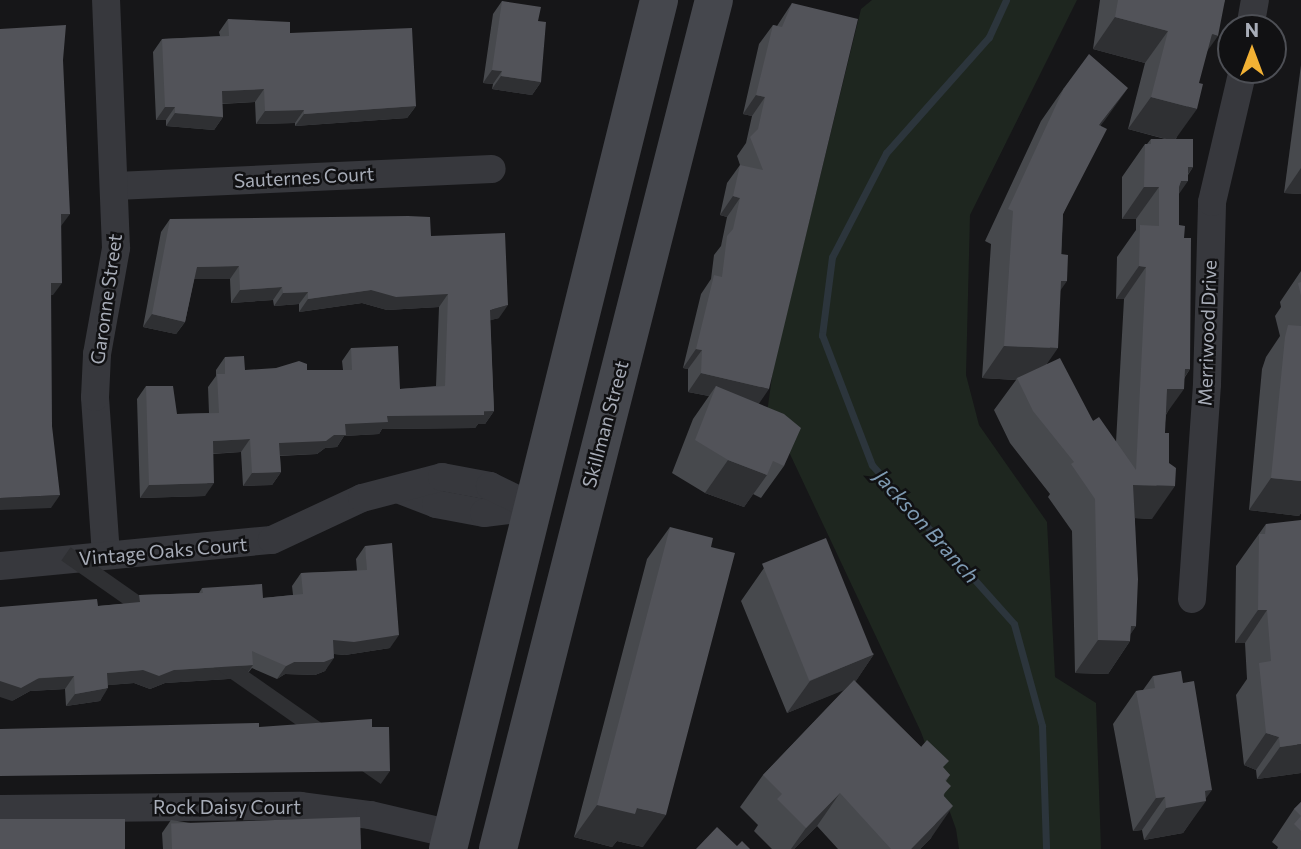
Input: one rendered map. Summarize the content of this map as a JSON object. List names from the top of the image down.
{
  "streets": {
    "main road": ["Skillman Street"],
    "street": [
      "Sauternes Court",
      "Garonne Street",
      "Merriwood Drive",
      "Vintage Oaks Court",
      "Rock Daisy Court"
    ]
  },
  "crossings": [
    ["Sauternes Court", "Garonne Street"],
    ["Garonne Street", "Vintage Oaks Court"]
  ],
  "water": ["Jackson Branch"],
  "north": "top"
}
